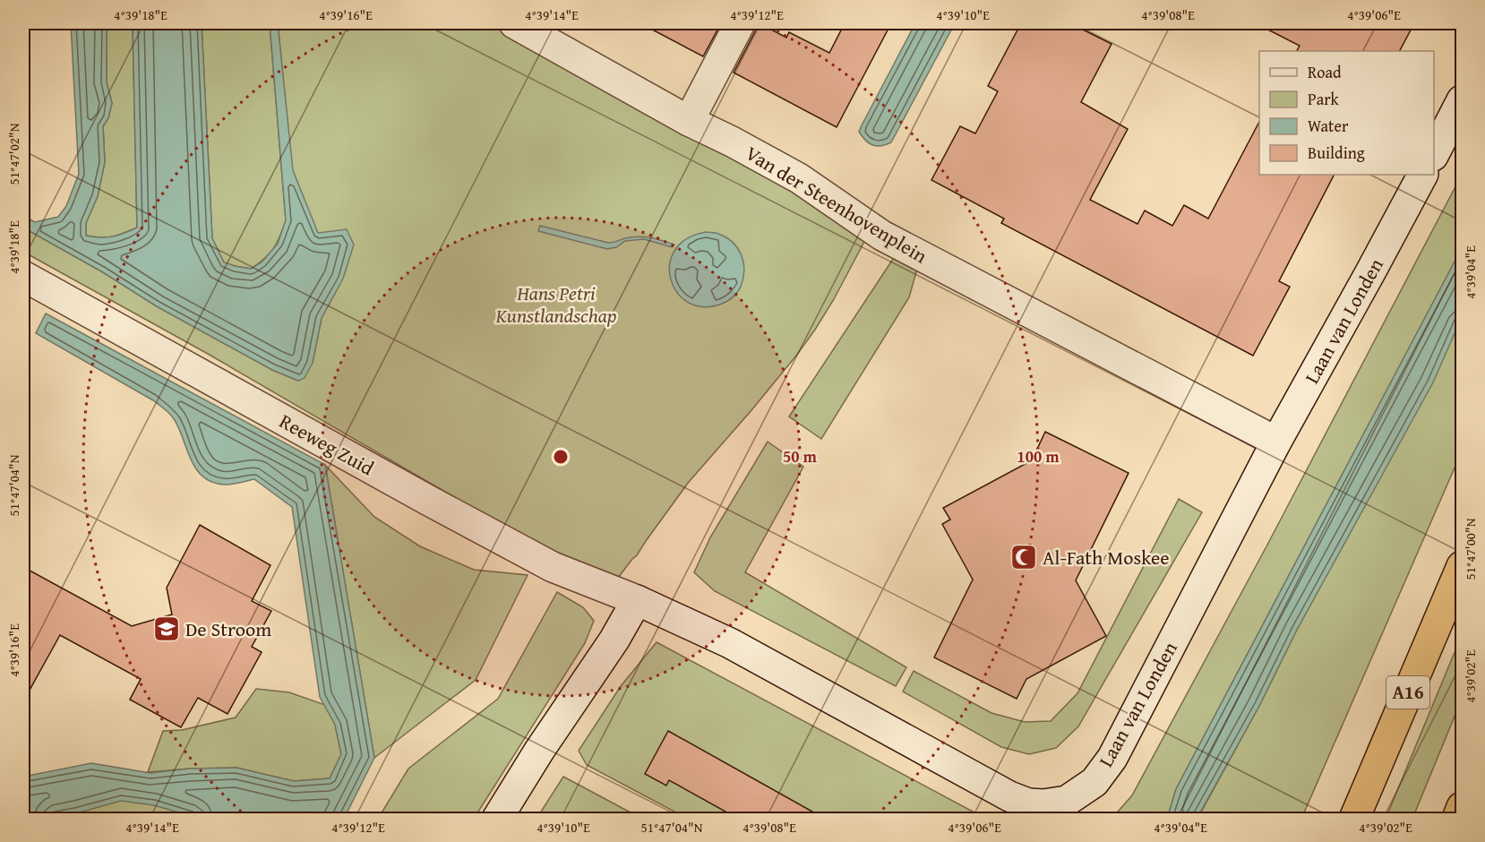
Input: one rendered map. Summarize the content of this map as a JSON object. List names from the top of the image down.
{
  "streets": {
    "highway": ["A16"],
    "street": ["Van der Steenhovenplein", "Laan van Londen", "Reeweg Zuid"]
  },
  "crossings": [
    ["Van der Steenhovenplein", "Laan van Londen"],
    ["Laan van Londen", "Reeweg Zuid"]
  ],
  "parks": ["Hans Petri Kunstlandschap"],
  "places": {
    "mosque": ["Al-Fath Moskee"],
    "school or university": ["De Stroom"]
  },
  "legend": [
    "Road",
    "Park",
    "Water",
    "Building"
  ],
  "coordinates": [
    "4°39'18\"E",
    "4°39'16\"E",
    "4°39'14\"E",
    "4°39'12\"E",
    "4°39'10\"E",
    "4°39'08\"E",
    "4°39'06\"E",
    "51°47'02\"N",
    "4°39'04\"E",
    "51°47'04\"N",
    "51°47'00\"N",
    "4°39'02\"E"
  ],
  "rings": ["50 m", "100 m"]
}
